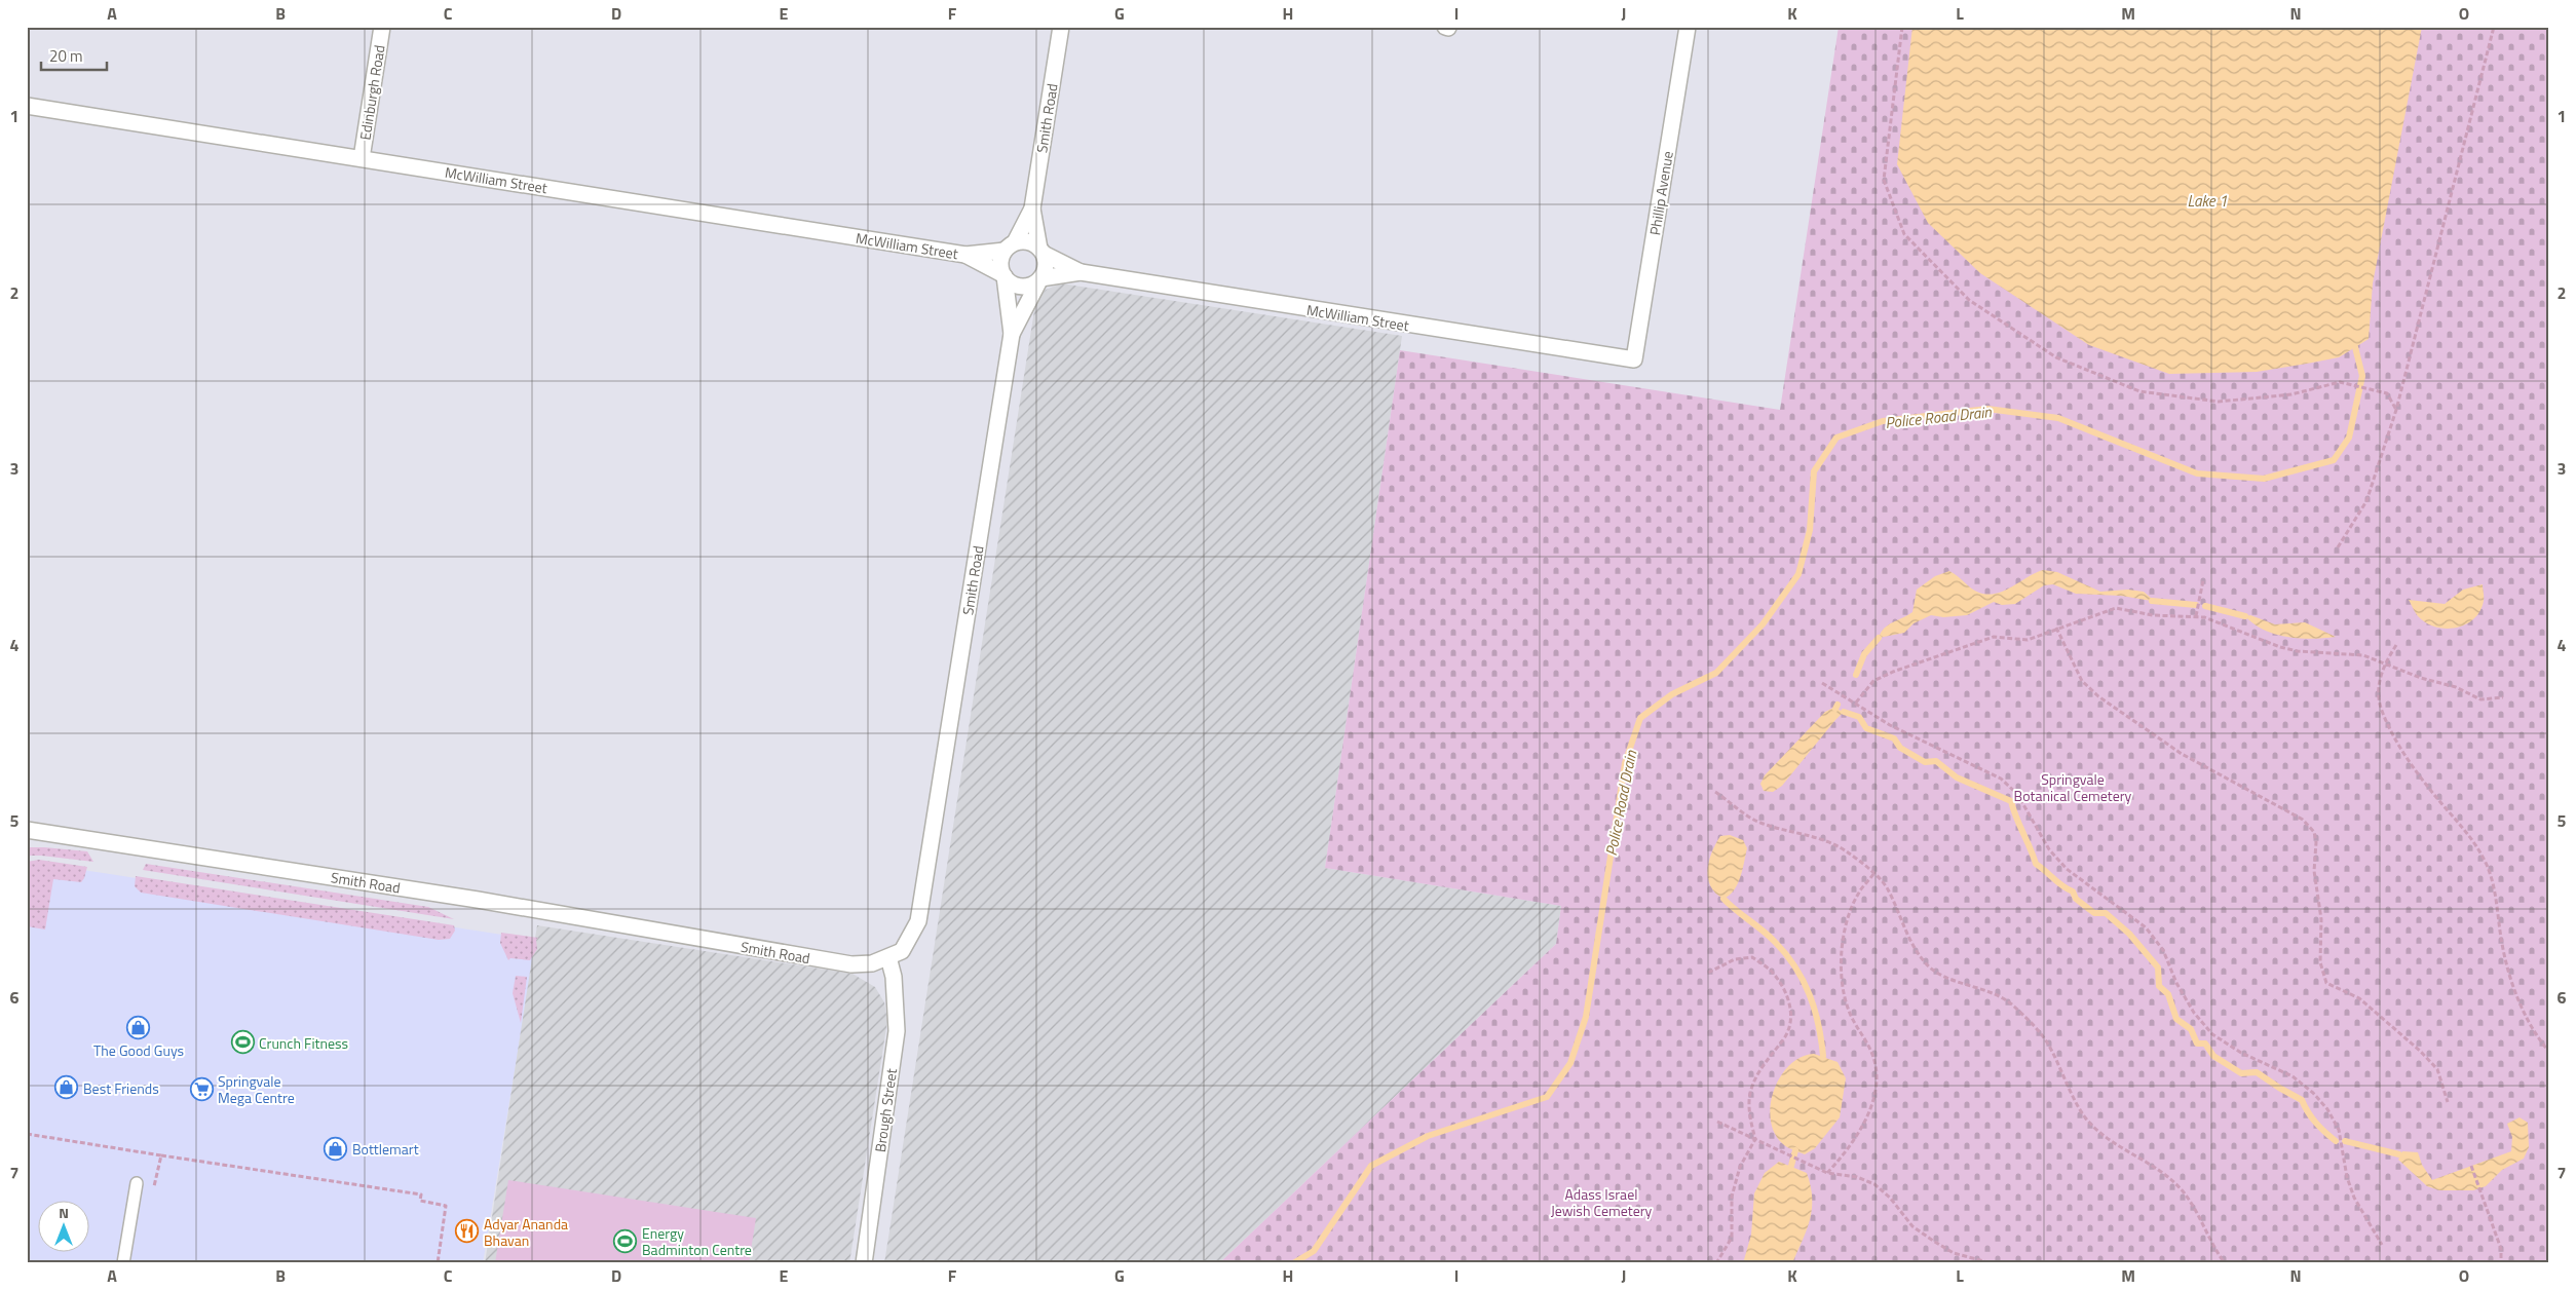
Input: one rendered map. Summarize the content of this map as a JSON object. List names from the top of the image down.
{
  "streets": {
    "street": [
      "Edinburgh Road",
      "Smith Road",
      "McWilliam Street",
      "Phillip Avenue",
      "Brough Street"
    ]
  },
  "crossings": [
    ["Edinburgh Road", "McWilliam Street"],
    ["Smith Road", "McWilliam Street"],
    ["Smith Road", "Brough Street"],
    ["McWilliam Street", "Phillip Avenue"]
  ],
  "water": ["Lake 1", "Police Road Drain"],
  "parks": ["Springvale Botanical Cemetery", "Adass Israel Jewish Cemetery"],
  "places": {
    "shop": ["The Good Guys", "Best Friends", "Bottlemart"],
    "sports": ["Crunch Fitness", "Energy Badminton Centre"],
    "supermarket": ["Springvale Mega Centre"],
    "restaurant": ["Adyar Ananda Bhavan"]
  },
  "scale_bar": "20 m",
  "north": "top",
  "grid": {
    "columns": [
      "A",
      "B",
      "C",
      "D",
      "E",
      "F",
      "G",
      "H",
      "I",
      "J",
      "K",
      "L",
      "M",
      "N",
      "O"
    ],
    "rows": [
      "1",
      "2",
      "3",
      "4",
      "5",
      "6",
      "7"
    ]
  }
}
